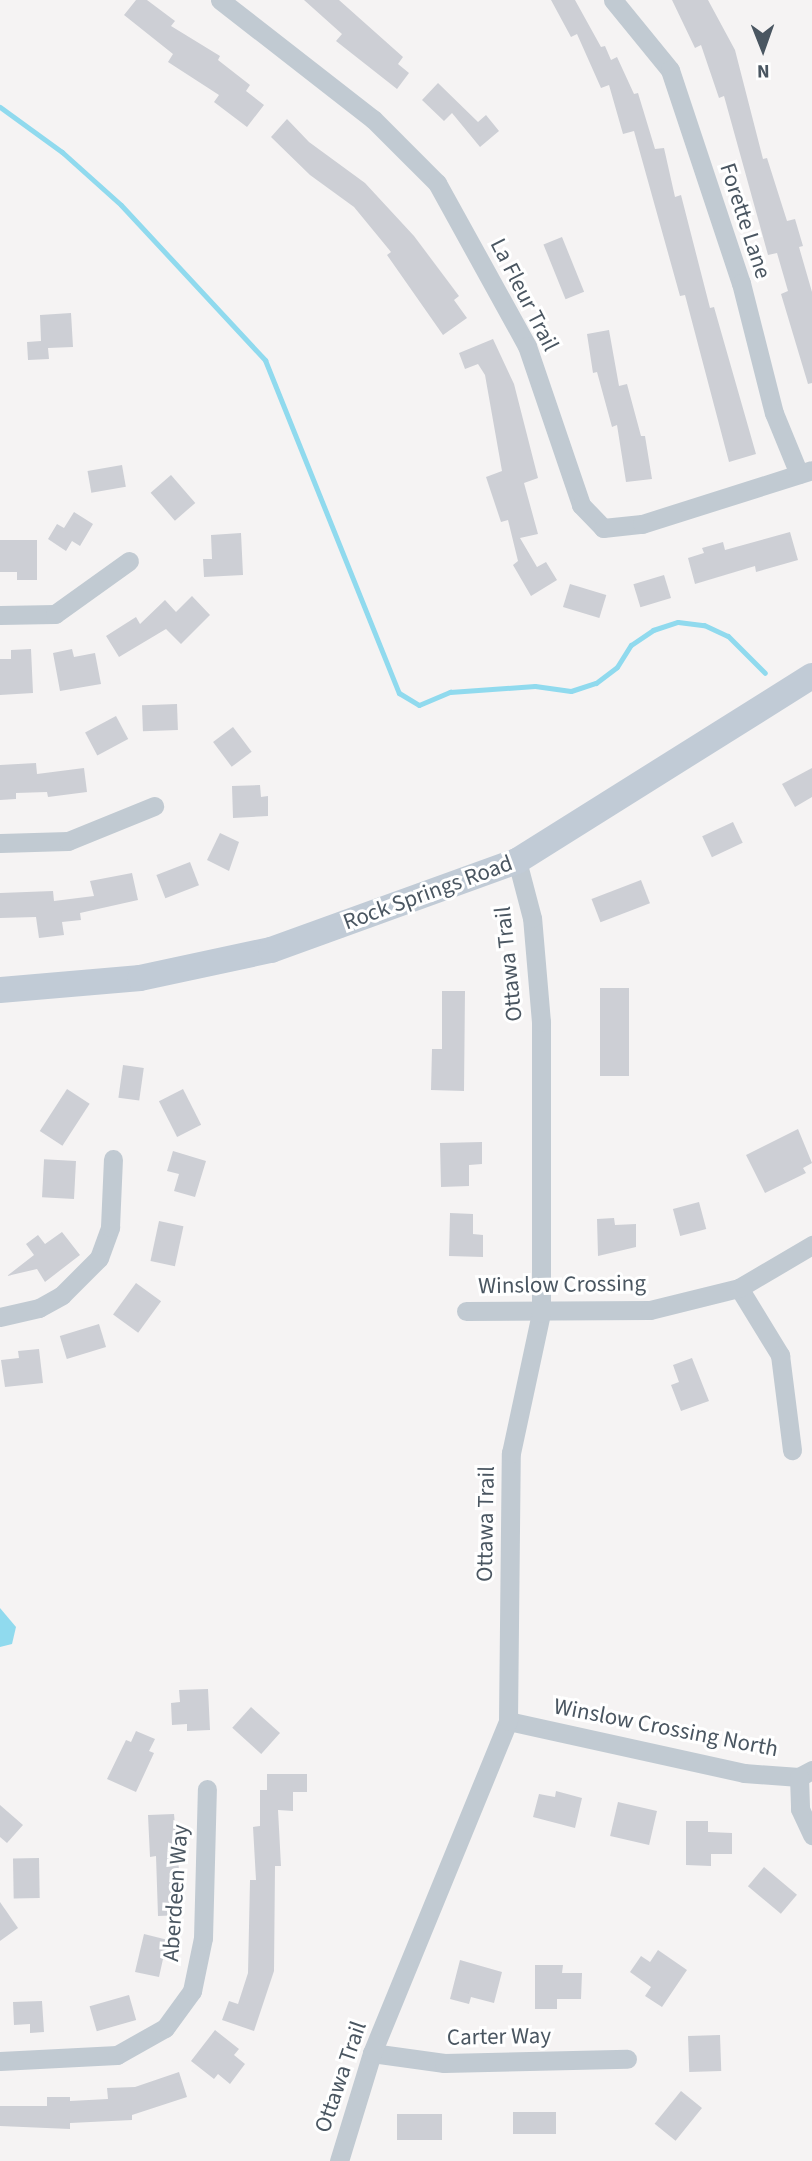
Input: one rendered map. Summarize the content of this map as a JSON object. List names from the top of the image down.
{
  "streets": {
    "street": [
      "Forette Lane",
      "La Fleur Trail",
      "Rock Springs Road",
      "Ottawa Trail",
      "Winslow Crossing",
      "Winslow Crossing North",
      "Aberdeen Way",
      "Carter Way"
    ]
  },
  "crossings": [
    ["Forette Lane", "La Fleur Trail"],
    ["Rock Springs Road", "Ottawa Trail"],
    ["Ottawa Trail", "Winslow Crossing"],
    ["Ottawa Trail", "Winslow Crossing North"],
    ["Ottawa Trail", "Carter Way"]
  ],
  "north": "bottom"
}
